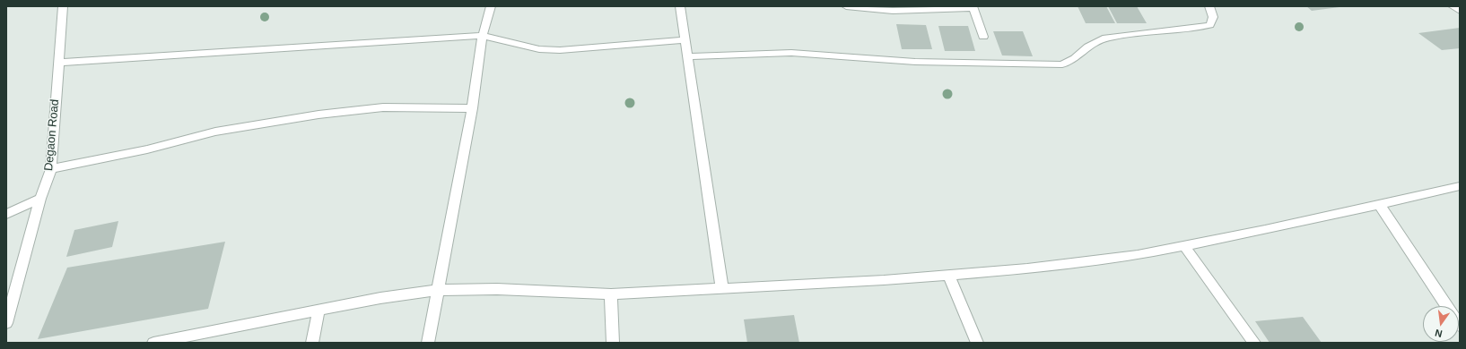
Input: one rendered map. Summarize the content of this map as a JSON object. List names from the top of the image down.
{
  "streets": {
    "street": ["Degaon Road"]
  },
  "north": "bottom"
}
